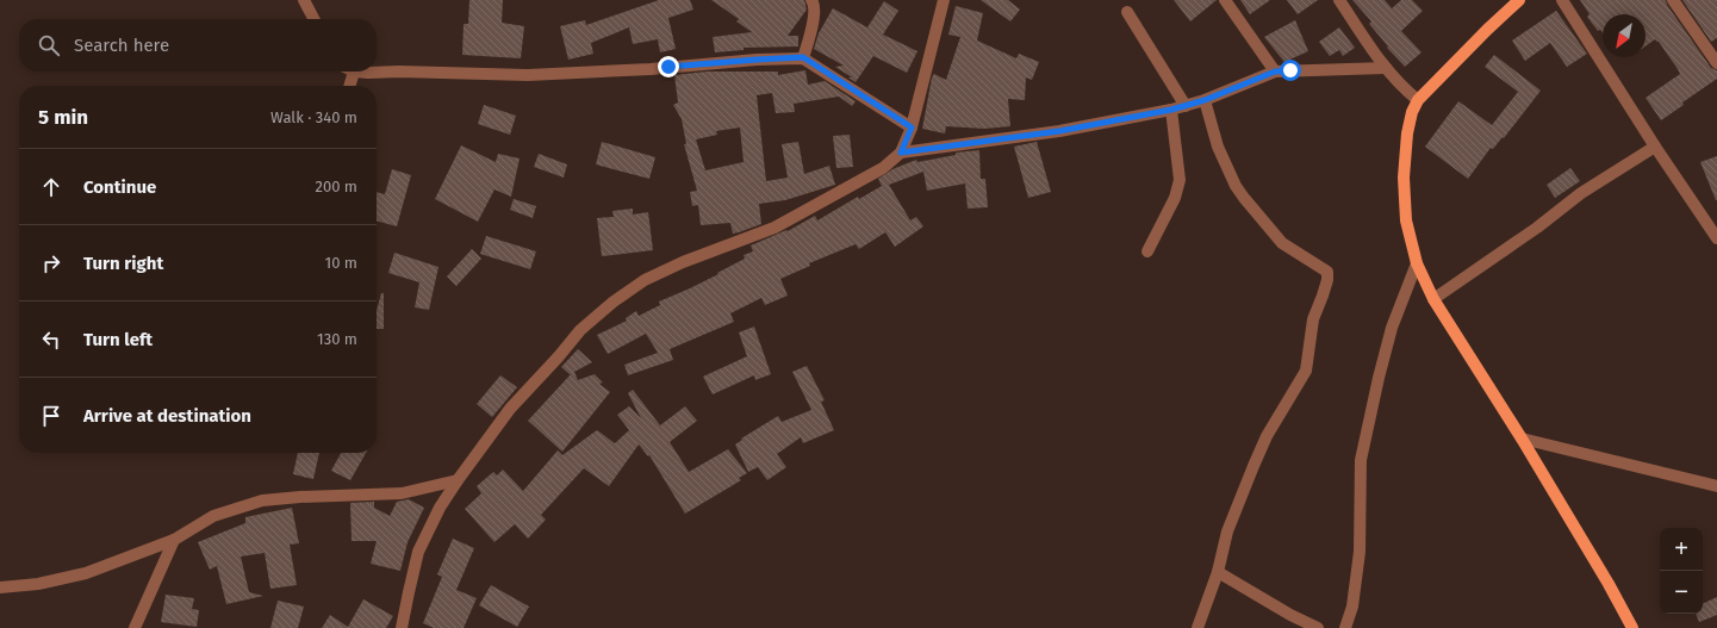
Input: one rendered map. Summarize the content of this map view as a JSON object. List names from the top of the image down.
{
  "north": "bottom left",
  "page": {
    "search": "Search here",
    "heading": ["5 min", "Walk · 340 m"],
    "list": [
      ["Continue", "200 m"],
      ["Turn right", "10 m"],
      ["Turn left", "130 m"],
      "Arrive at destination"
    ],
    "map_buttons": ["+", "−"]
  }
}
